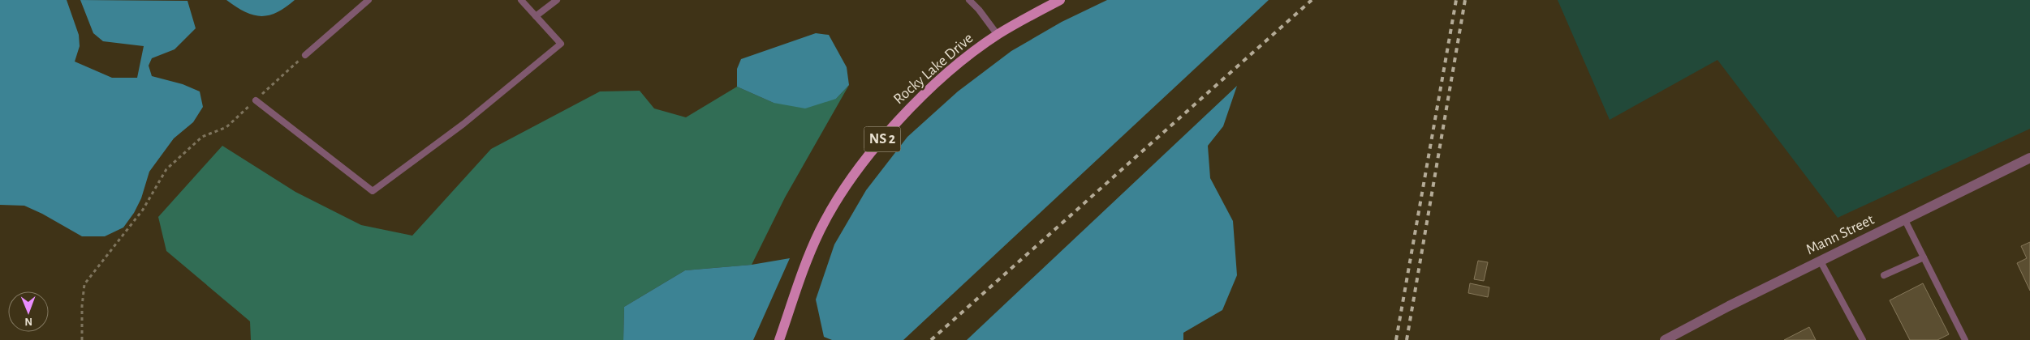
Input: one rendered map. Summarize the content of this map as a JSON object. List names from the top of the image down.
{
  "streets": {
    "main road": ["Rocky Lake Drive", "NS 2"],
    "street": ["Mann Street"]
  },
  "north": "bottom"
}
